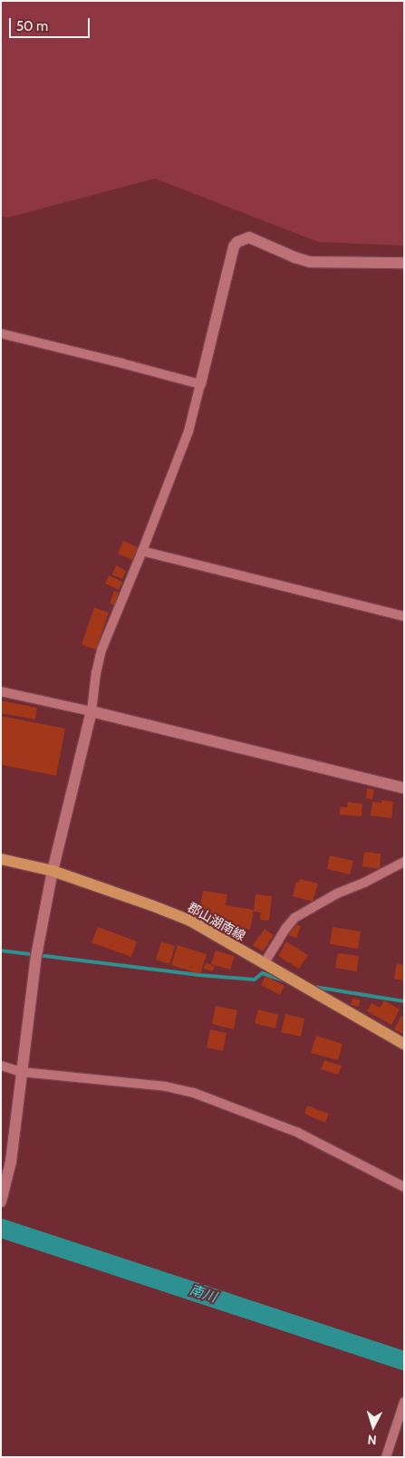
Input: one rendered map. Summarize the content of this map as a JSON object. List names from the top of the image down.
{
  "streets": {
    "main road": ["郡山湖南線"]
  },
  "water": ["南川"],
  "scale_bar": "50 m",
  "north": "bottom"
}
